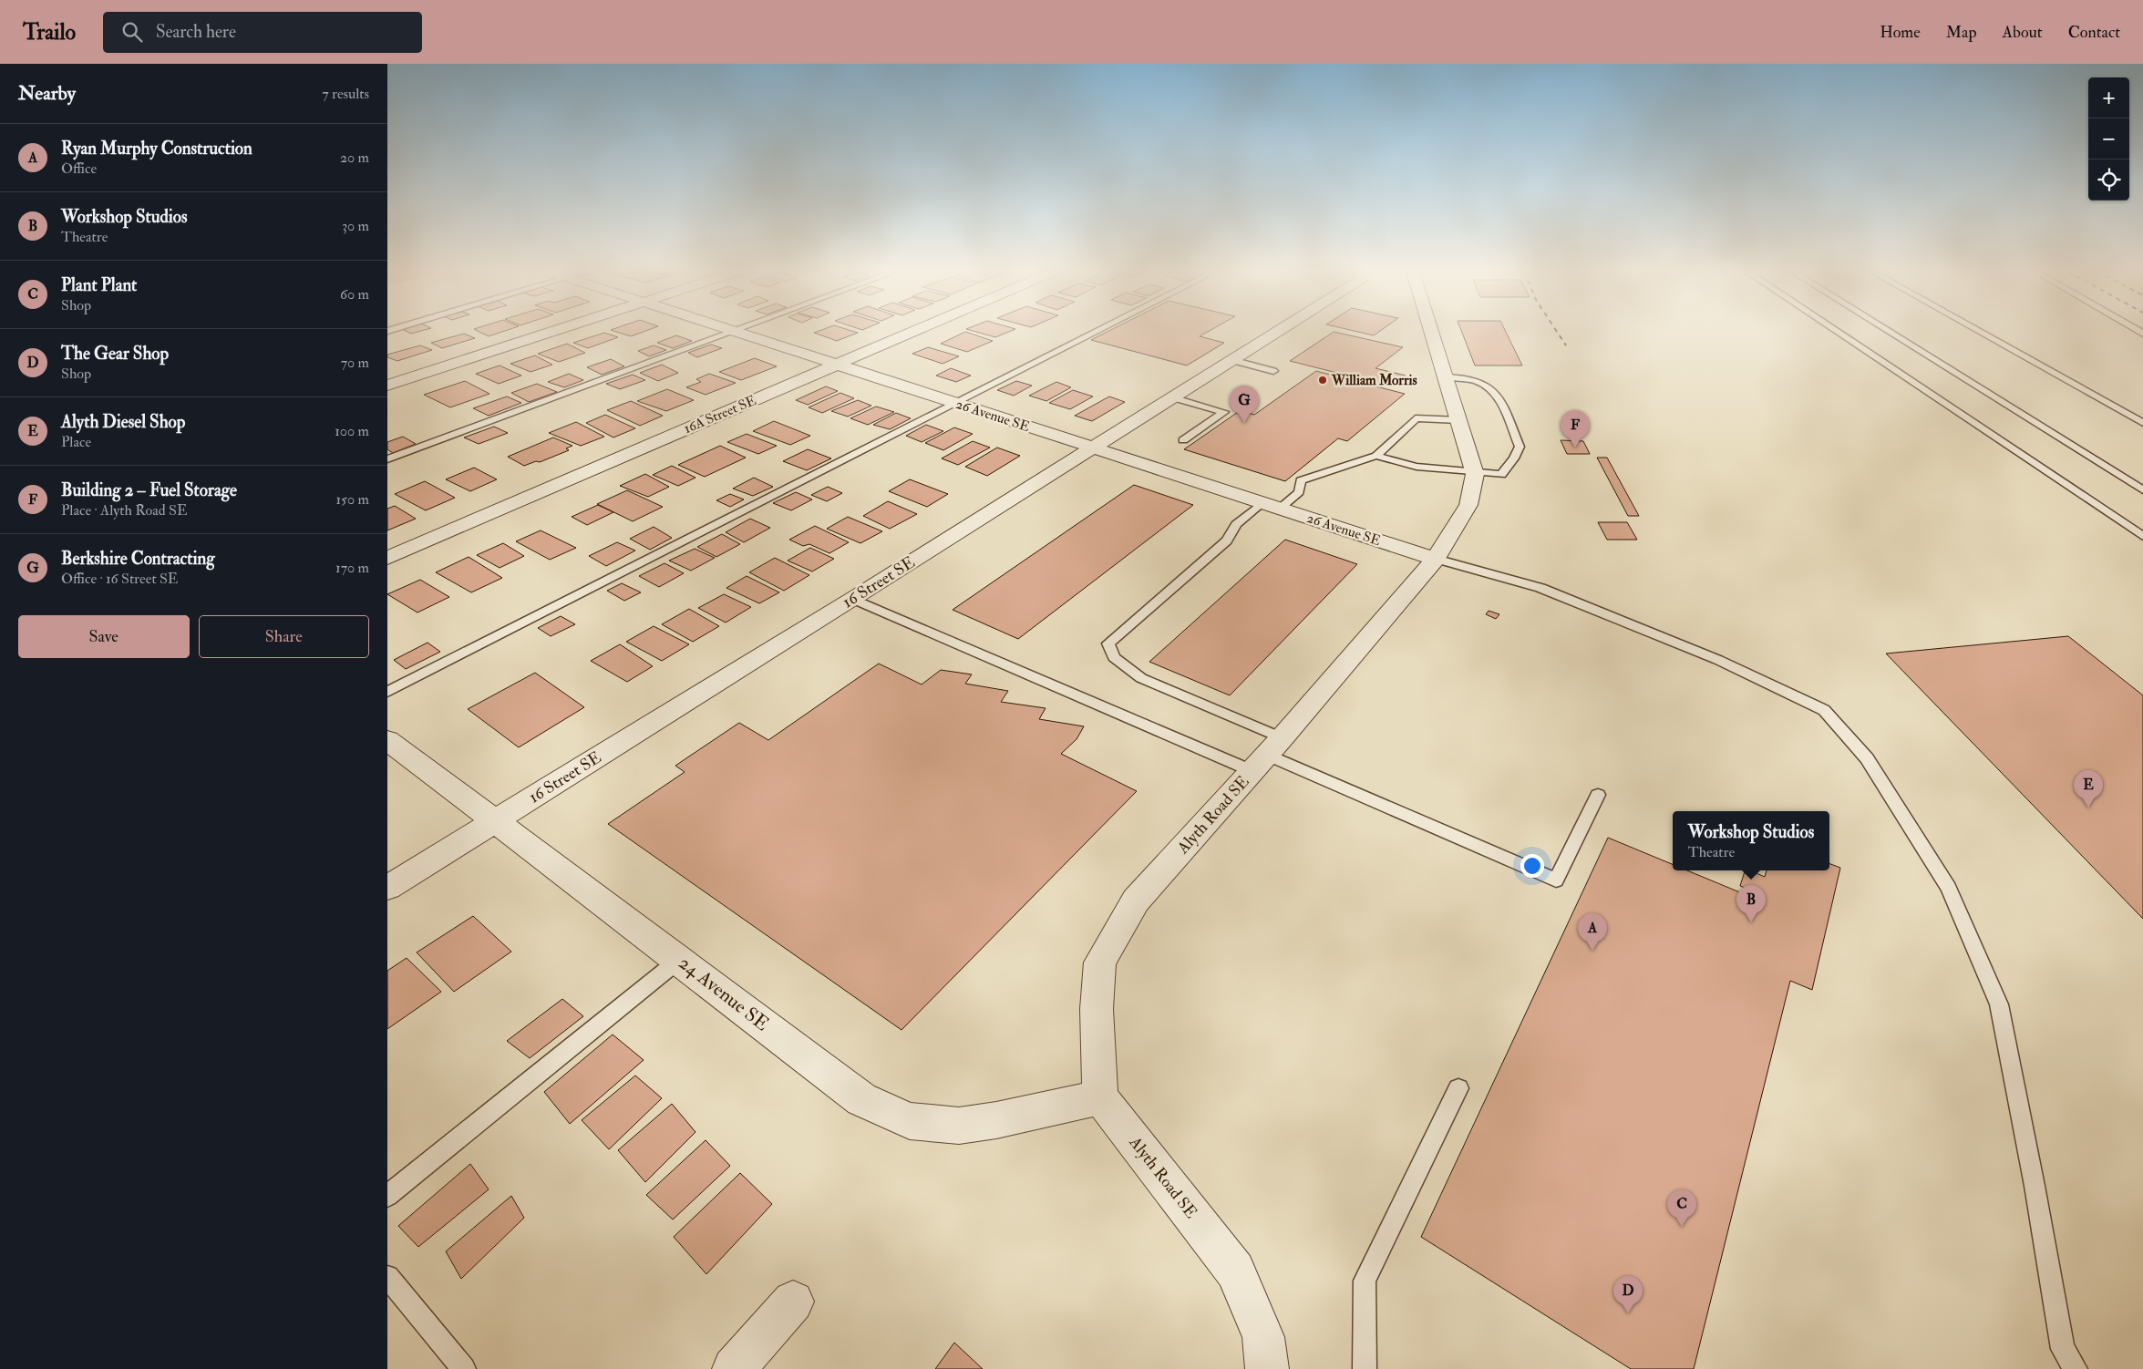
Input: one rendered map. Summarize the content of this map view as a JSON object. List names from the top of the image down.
{
  "streets": {
    "street": [
      "16A Street SE",
      "26 Avenue SE",
      "16 Street SE",
      "Alyth Road SE",
      "24 Avenue SE"
    ]
  },
  "crossings": [
    ["16A Street SE", "26 Avenue SE"],
    ["26 Avenue SE", "16 Street SE"],
    ["26 Avenue SE", "Alyth Road SE"],
    ["16 Street SE", "24 Avenue SE"],
    ["Alyth Road SE", "24 Avenue SE"]
  ],
  "places": ["William Morris"],
  "page": {
    "header": "Trailo",
    "search": "Search here",
    "nav": [
      "Home",
      "Map",
      "About",
      "Contact"
    ],
    "heading": ["Nearby", "7 results"],
    "map_buttons": ["+", "−"],
    "list": [
      {
        "mark": "A",
        "name": "Ryan Murphy Construction",
        "note": "Office",
        "value": "20 m"
      },
      {
        "mark": "B",
        "name": "Workshop Studios",
        "note": "Theatre",
        "value": "30 m"
      },
      {
        "mark": "C",
        "name": "Plant Plant",
        "note": "Shop",
        "value": "60 m"
      },
      {
        "mark": "D",
        "name": "The Gear Shop",
        "note": "Shop",
        "value": "70 m"
      },
      {
        "mark": "E",
        "name": "Alyth Diesel Shop",
        "note": "Place",
        "value": "100 m"
      },
      {
        "mark": "F",
        "name": "Building 2 – Fuel Storage",
        "note": "Place · Alyth Road SE",
        "value": "150 m"
      },
      {
        "mark": "G",
        "name": "Berkshire Contracting",
        "note": "Office · 16 Street SE",
        "value": "170 m"
      }
    ],
    "pins": [
      "G",
      "F",
      "E",
      "B",
      "A",
      "C",
      "D"
    ],
    "buttons": ["Save", "Share"],
    "popup": ["Workshop Studios", "Theatre"]
  }
}
